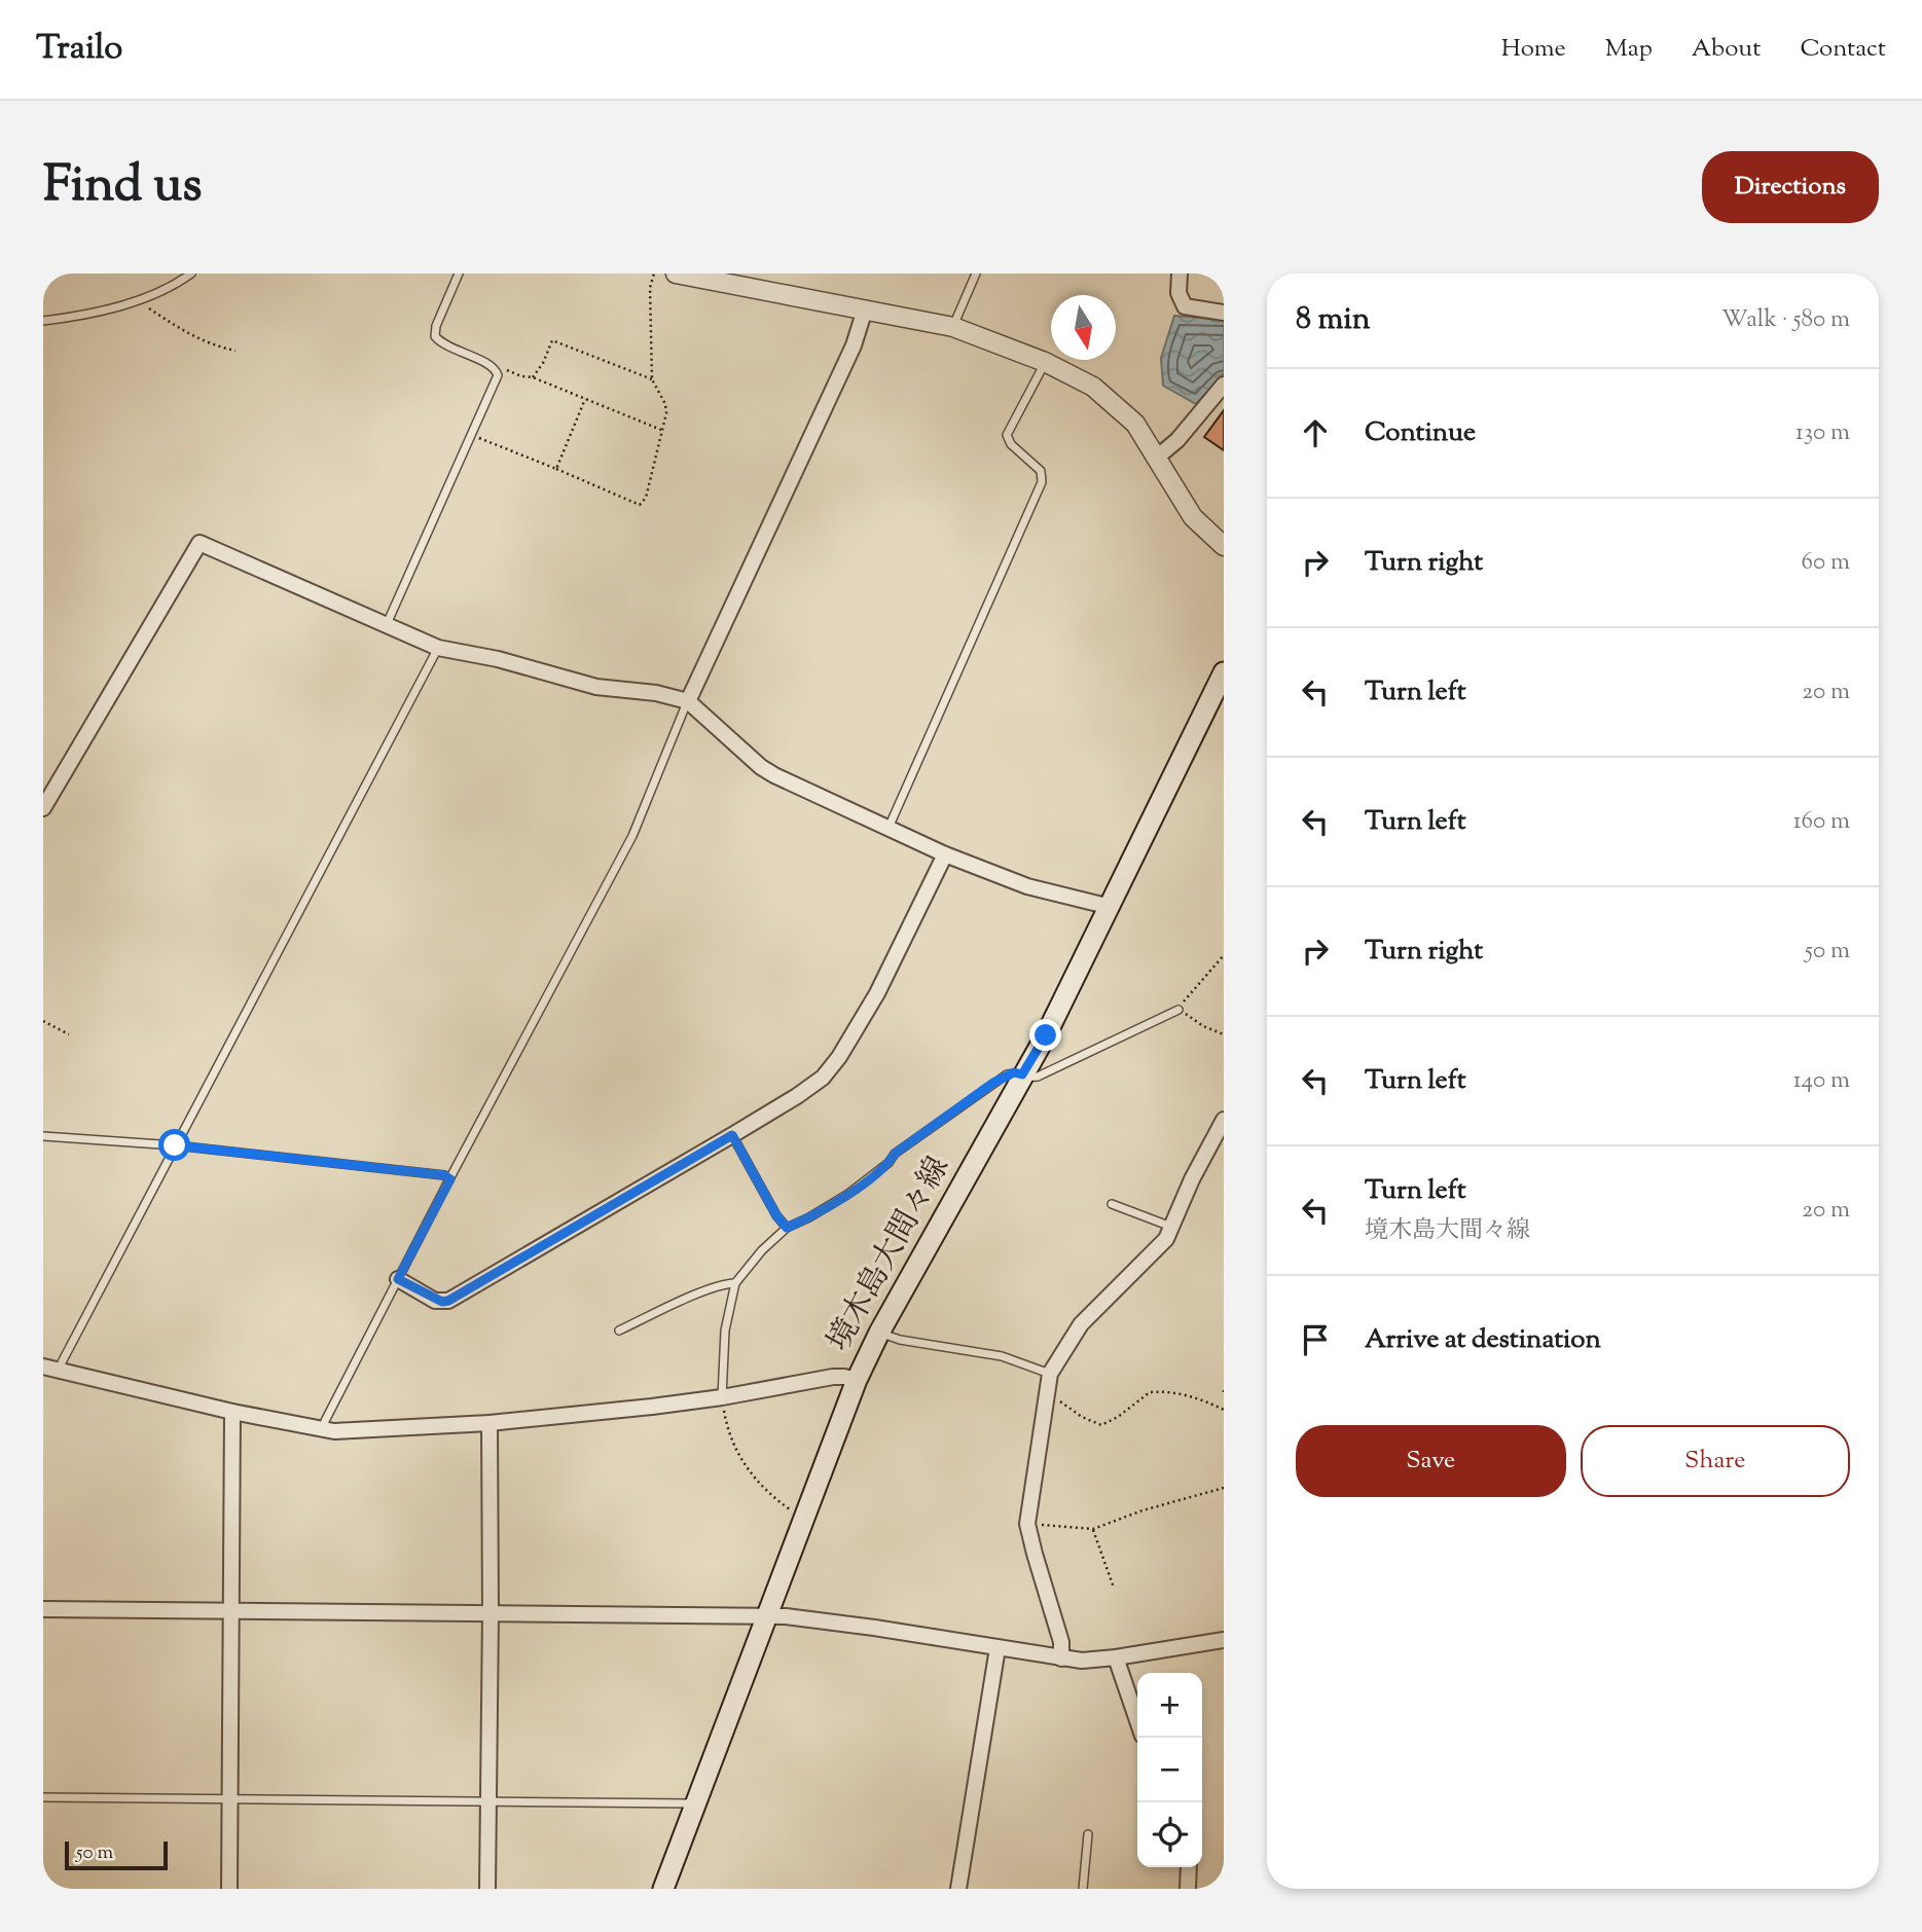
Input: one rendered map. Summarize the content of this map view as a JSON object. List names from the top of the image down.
{
  "streets": {
    "main road": ["境木島大間々線"]
  },
  "scale_bar": "50 m",
  "north": "bottom",
  "page": {
    "header": "Trailo",
    "nav": [
      "Home",
      "Map",
      "About",
      "Contact"
    ],
    "title": "Find us",
    "buttons": [
      "Directions",
      ["Save", "Share"]
    ],
    "heading": ["8 min", "Walk · 580 m"],
    "list": [
      ["Continue", "130 m"],
      ["Turn right", "60 m"],
      ["Turn left", "20 m"],
      ["Turn left", "160 m"],
      ["Turn right", "50 m"],
      ["Turn left", "140 m"],
      ["Turn left", "境木島大間々線", "20 m"],
      "Arrive at destination"
    ],
    "map_buttons": ["+", "−"],
    "scale": "50 m"
  }
}
